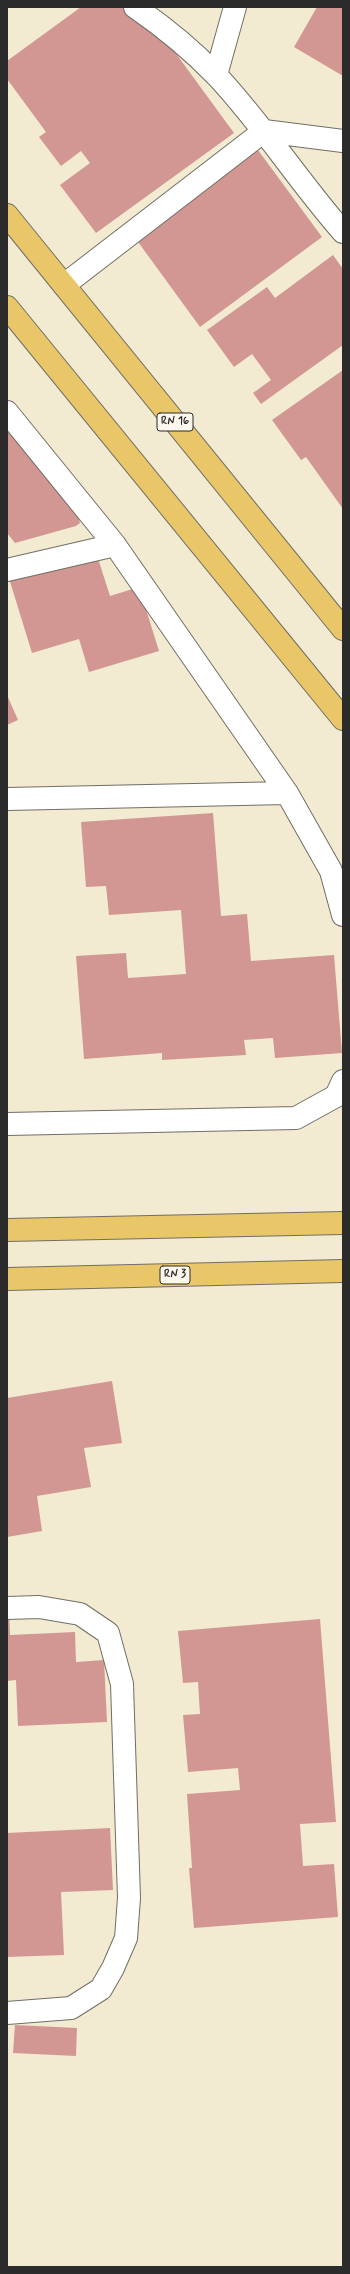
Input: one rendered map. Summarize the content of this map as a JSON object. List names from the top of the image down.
{
  "streets": {
    "main road": ["RN 16", "RN 3"]
  }
}
